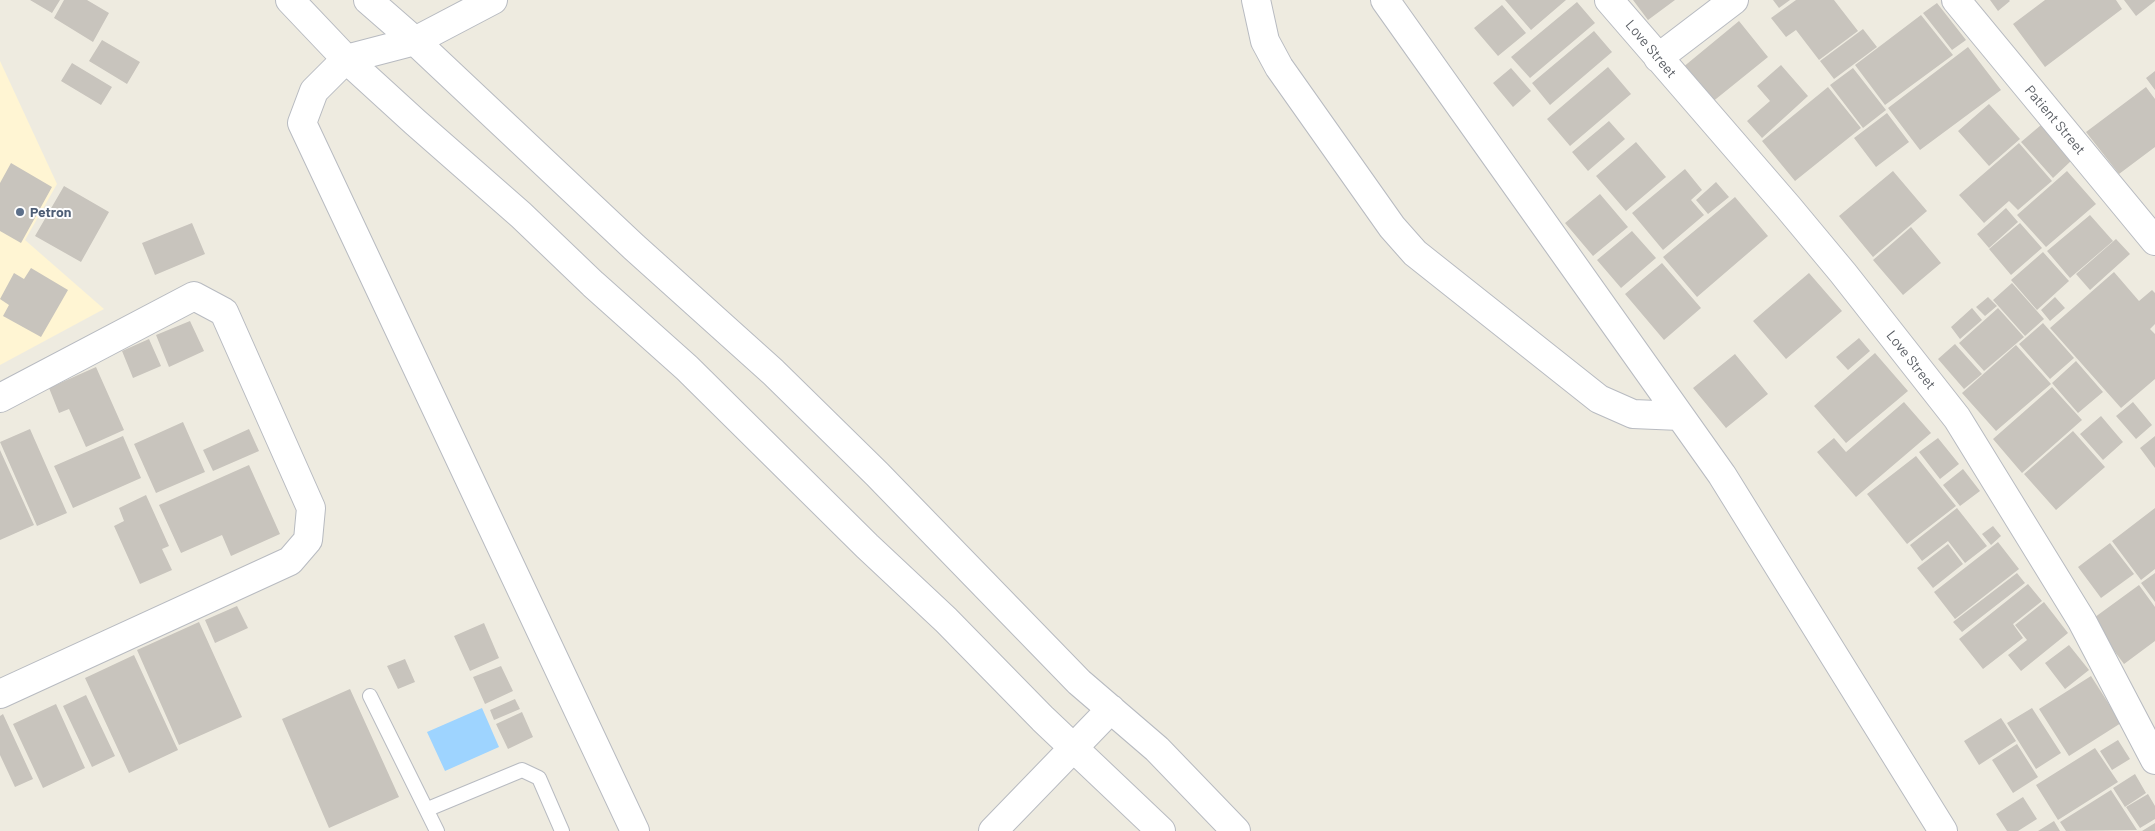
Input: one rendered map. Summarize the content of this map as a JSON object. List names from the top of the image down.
{
  "streets": {
    "street": ["Love Street", "Patient Street"]
  },
  "places": ["Petron"]
}
